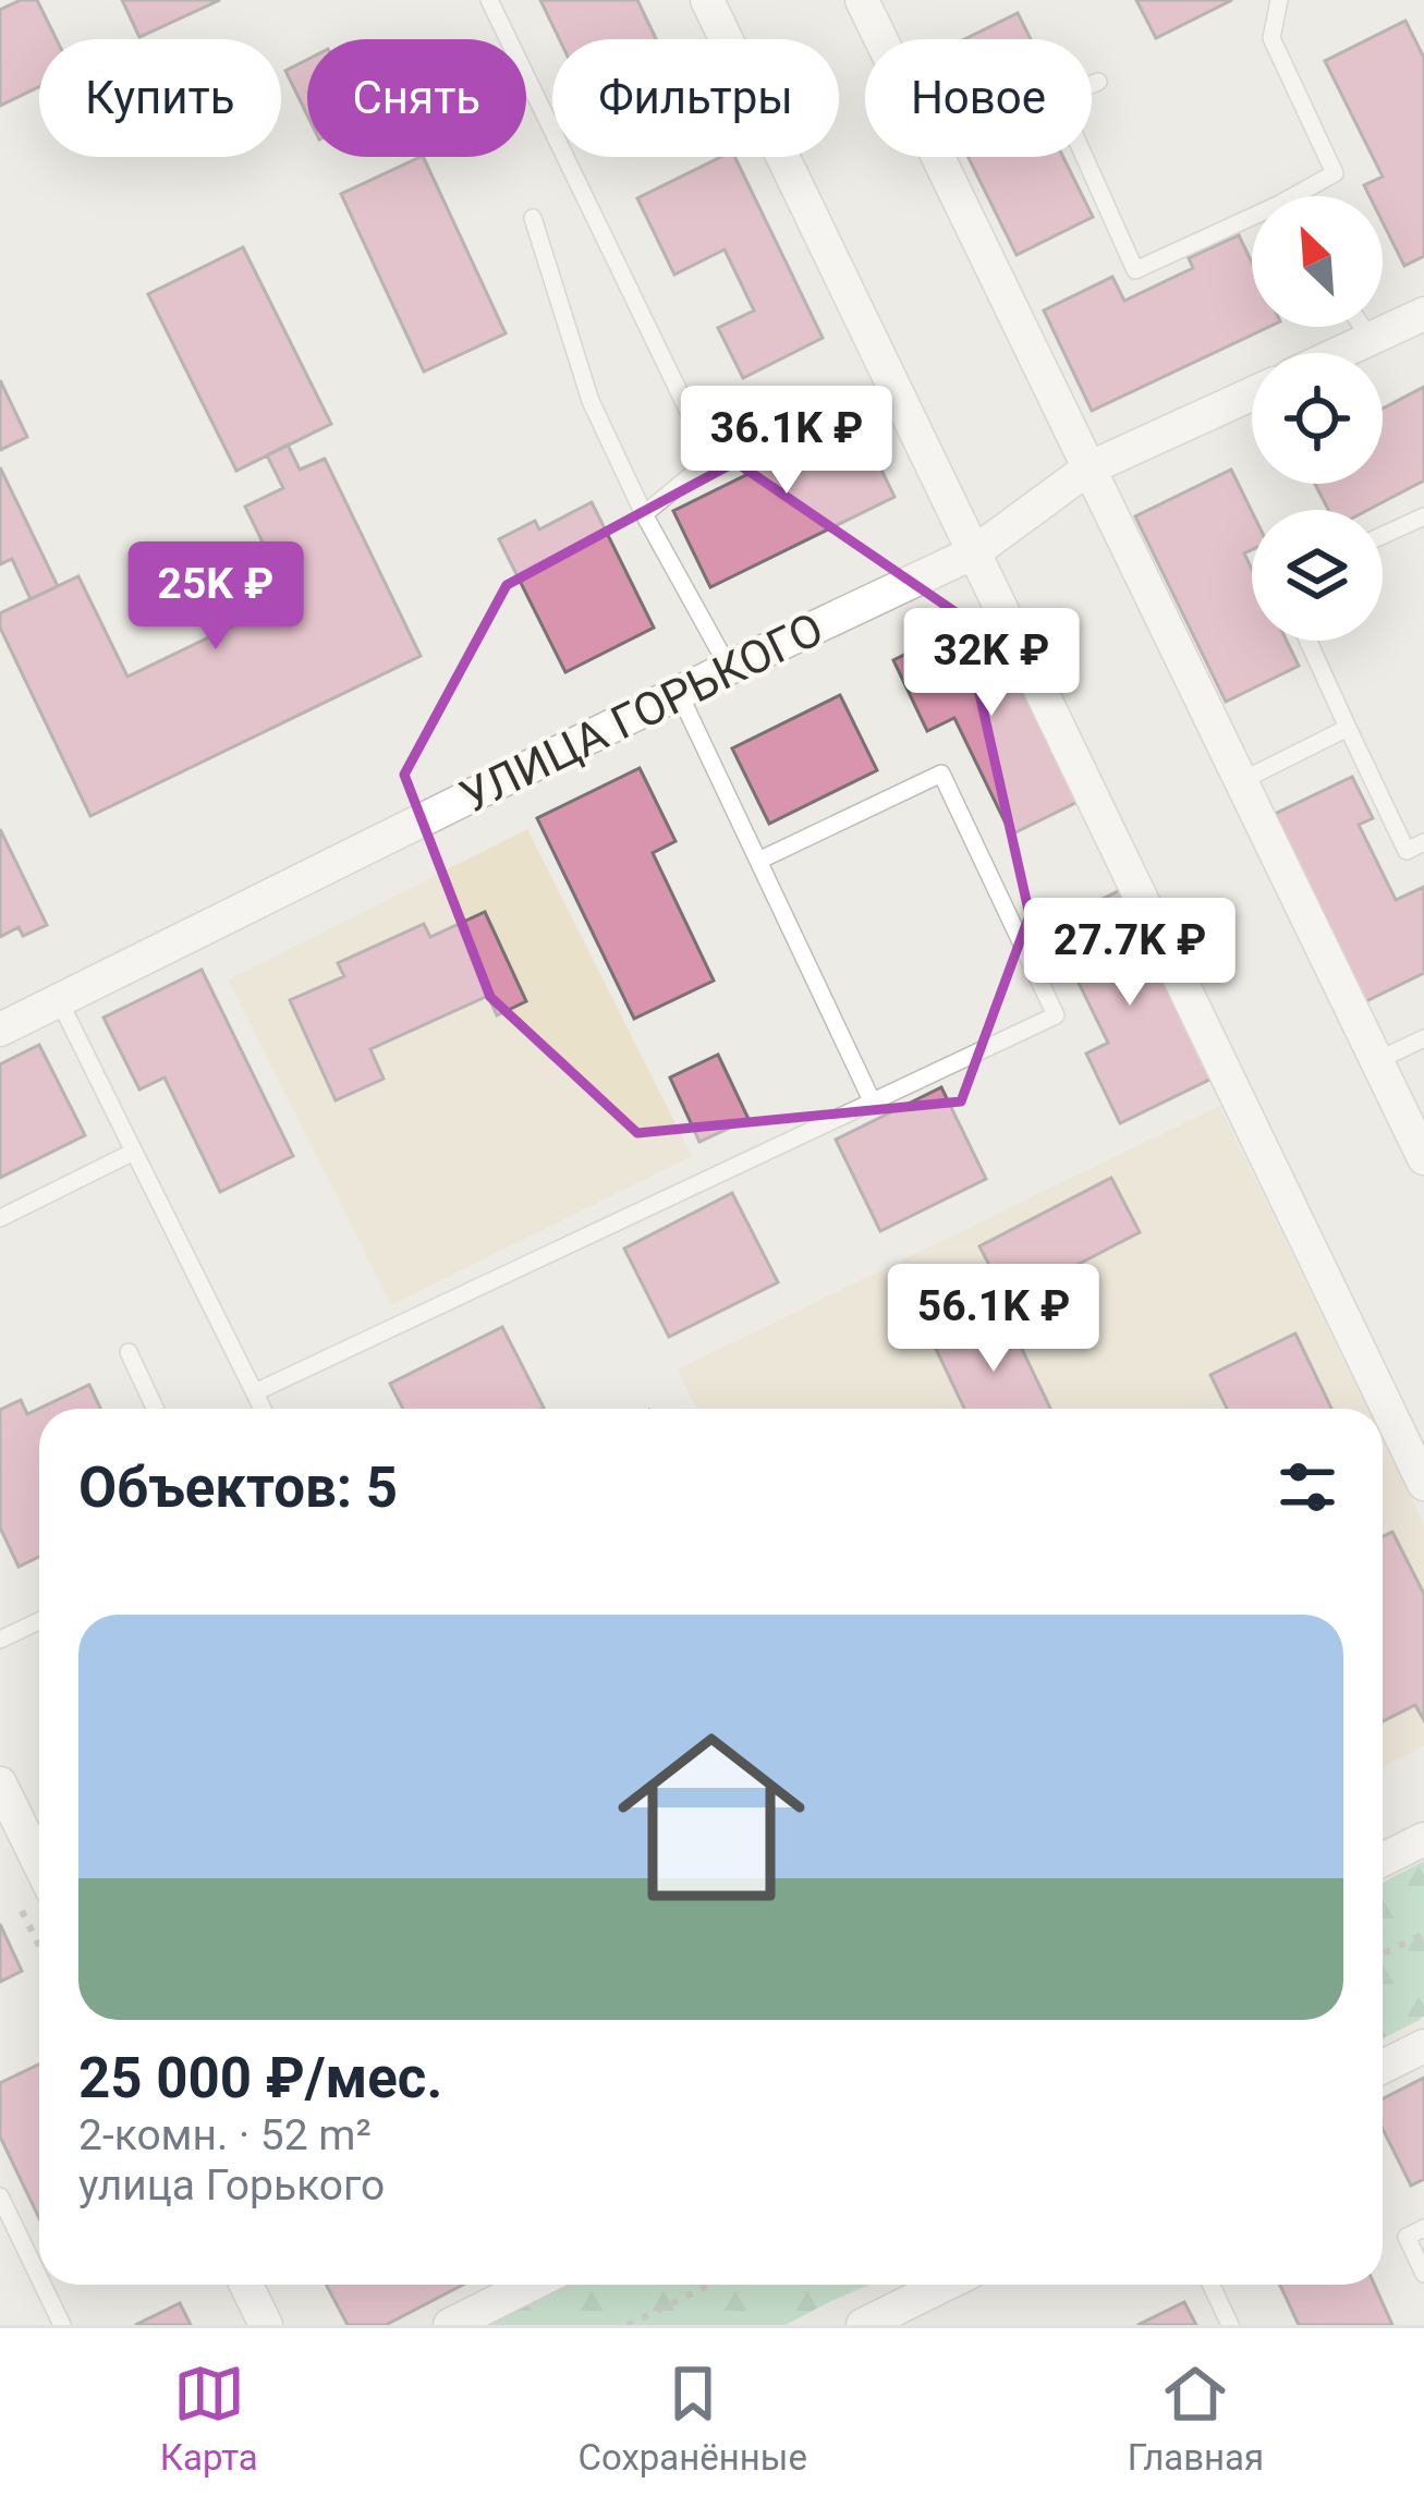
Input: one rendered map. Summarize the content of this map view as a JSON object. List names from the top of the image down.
{
  "streets": {
    "street": ["УЛИЦА ГОРЬКОГО"]
  },
  "north": "top left",
  "page": {
    "chip": [
      "Купить",
      "Снять",
      "Фильтры",
      "Новое"
    ],
    "price": [
      "36.1K ₽",
      "25K ₽",
      "32K ₽",
      "27.7K ₽",
      "56.1K ₽"
    ],
    "heading": "Объектов: 5",
    "list": [
      {
        "name": "25 000 ₽/мес.",
        "note": "2-комн. · 52 m² · улица Горького"
      }
    ],
    "tabs": ["Карта", "Сохранённые", "Главная"]
  }
}
